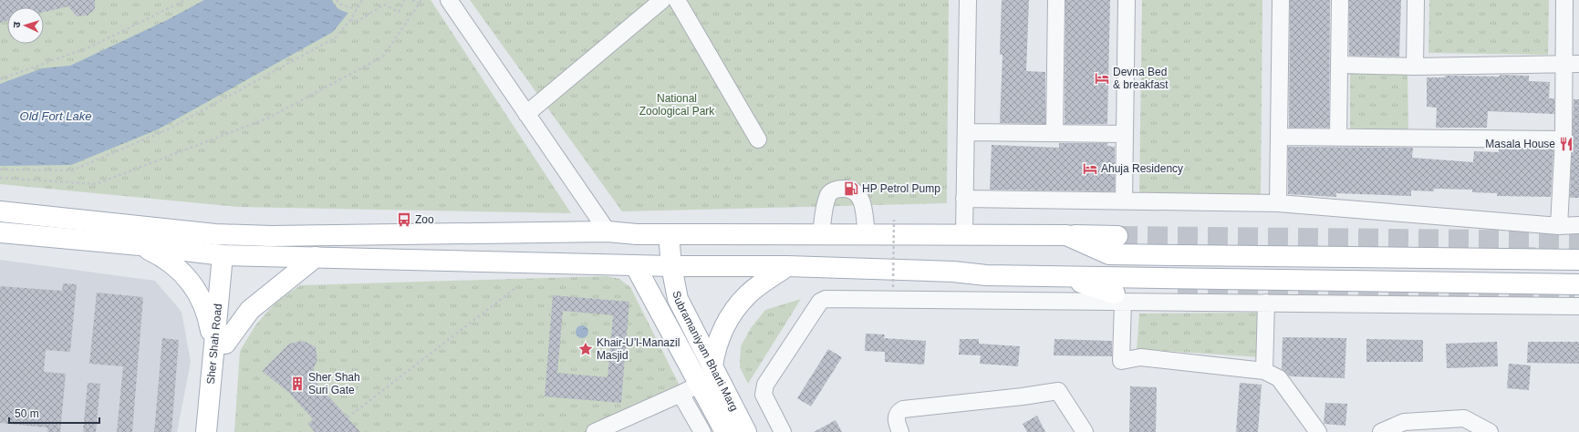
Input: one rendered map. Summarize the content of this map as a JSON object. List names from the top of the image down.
{
  "streets": {
    "main road": ["Sher Shah Road", "Subramaniyam Bharti Marg"]
  },
  "water": ["Old Fort Lake"],
  "parks": ["National Zoological Park"],
  "places": {
    "hotel": ["Devna Bed & breakfast", "Ahuja Residency"],
    "restaurant": ["Masala House"],
    "fuel station": ["HP Petrol Pump"],
    "bus stop": ["Zoo"],
    "place": ["Khair-U’l-Manazil Masjid"],
    "building": ["Sher Shah Suri Gate"]
  },
  "scale_bar": "50 m",
  "north": "left"
}
